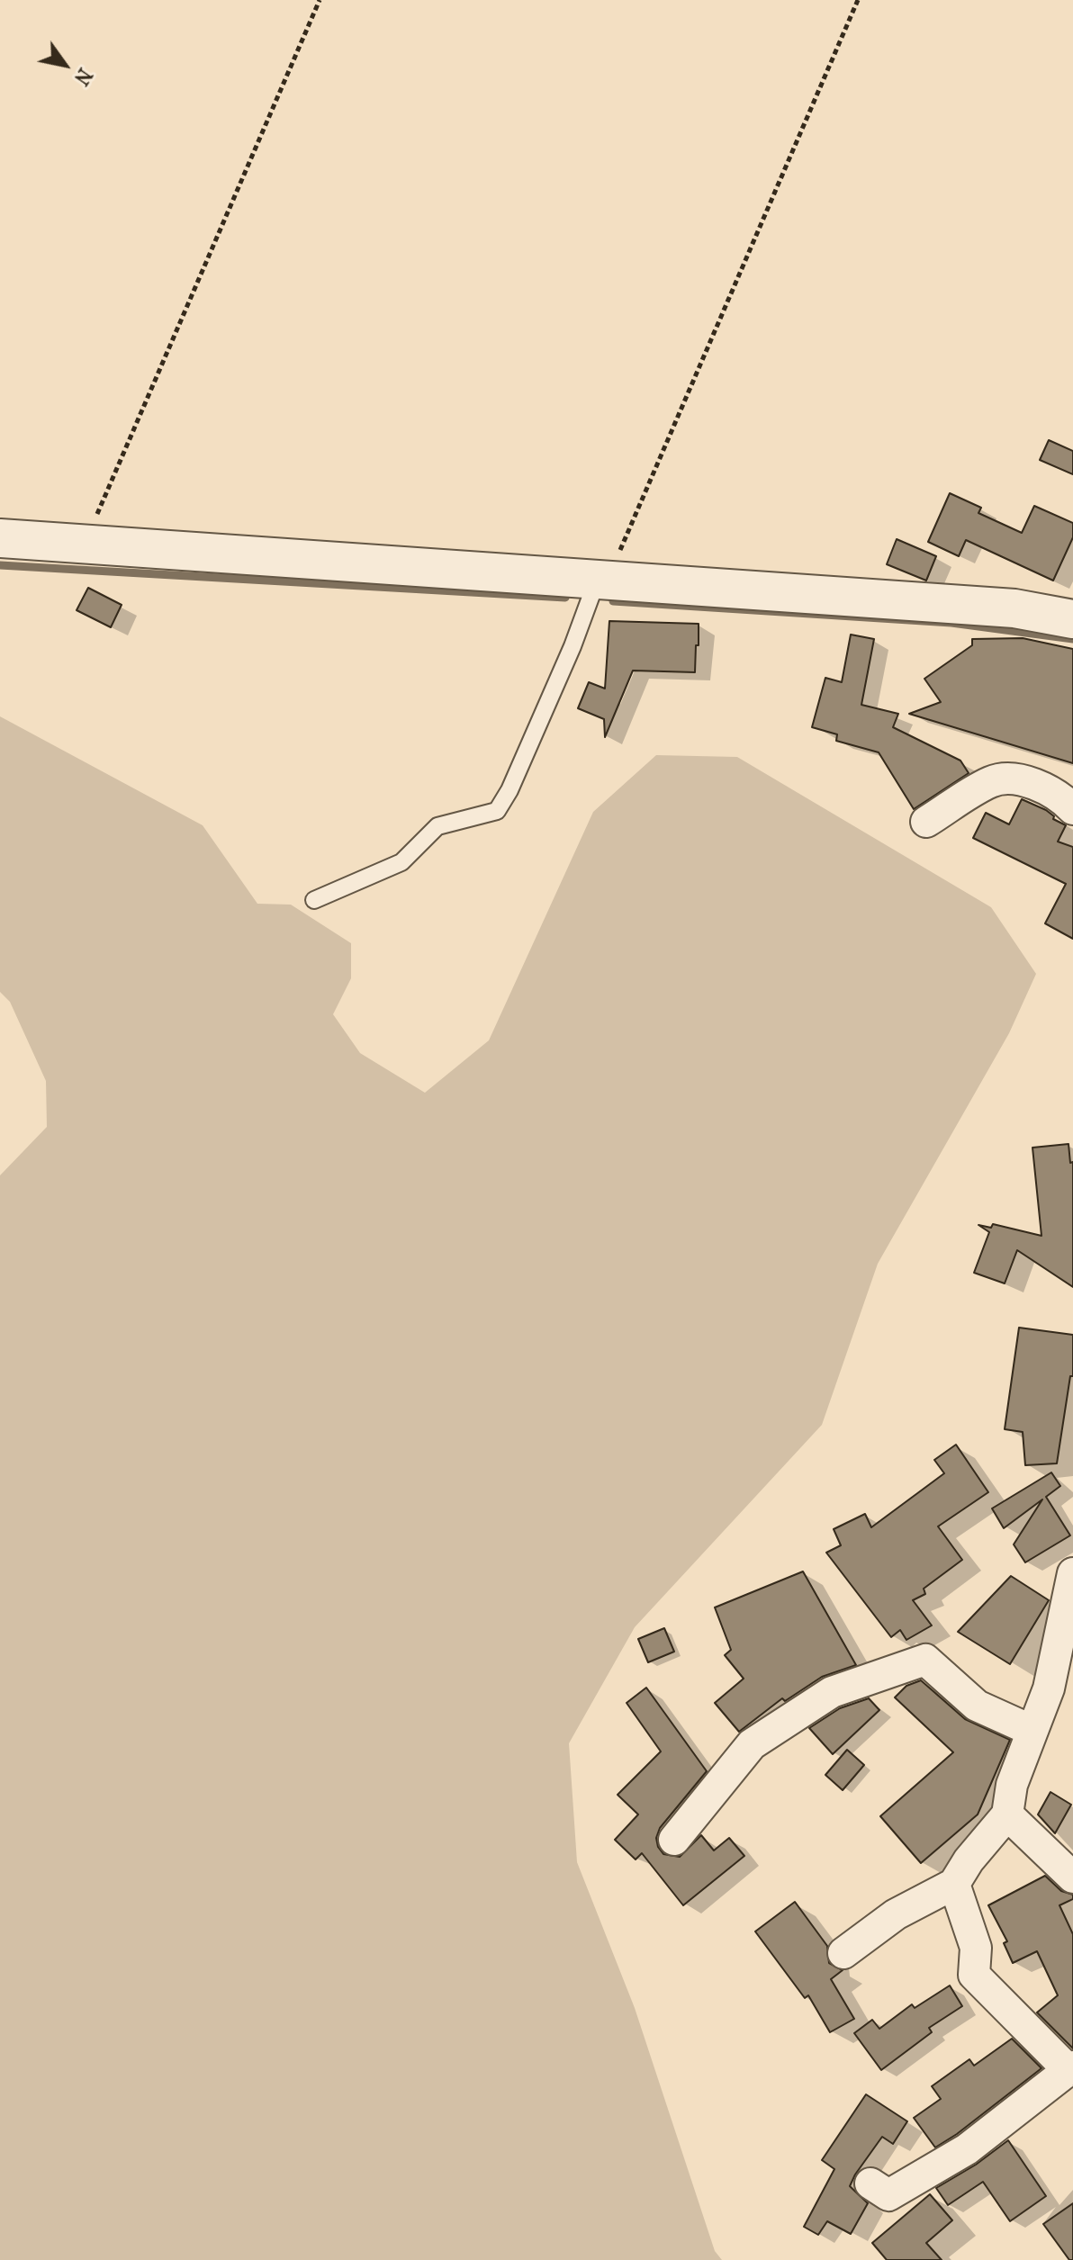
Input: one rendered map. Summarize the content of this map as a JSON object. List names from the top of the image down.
{
  "north": "bottom right"
}
